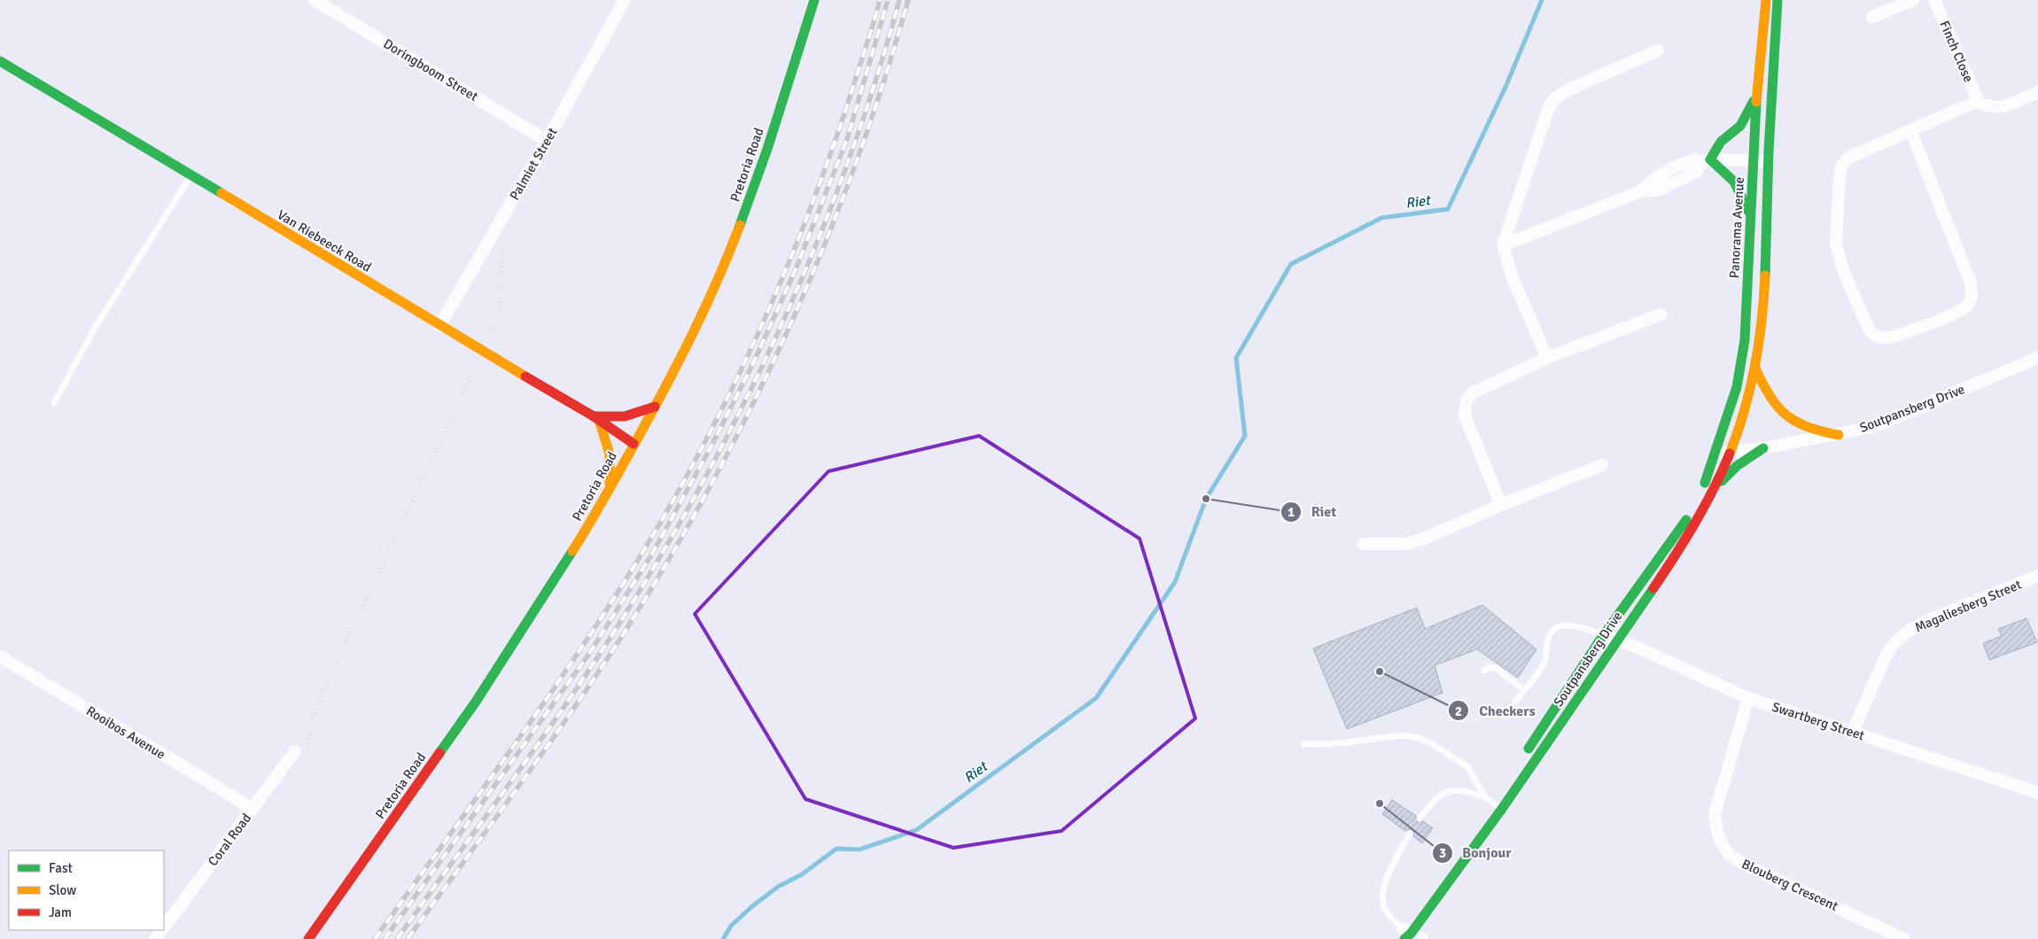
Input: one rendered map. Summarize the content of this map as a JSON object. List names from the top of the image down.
{
  "streets": {
    "street": [
      "Finch Close",
      "Doringboom Street",
      "Palmiet Street",
      "Pretoria Road",
      "Panorama Avenue",
      "Van Riebeeck Road",
      "Soutpansberg Drive",
      "Magaliesberg Street",
      "Swartberg Street",
      "Rooibos Avenue",
      "Coral Road",
      "Blouberg Crescent"
    ]
  },
  "crossings": [
    ["Doringboom Street", "Palmiet Street"],
    ["Palmiet Street", "Van Riebeeck Road"],
    ["Pretoria Road", "Van Riebeeck Road"],
    ["Panorama Avenue", "Soutpansberg Drive"],
    ["Soutpansberg Drive", "Swartberg Street"],
    ["Magaliesberg Street", "Swartberg Street"],
    ["Swartberg Street", "Blouberg Crescent"],
    ["Rooibos Avenue", "Coral Road"]
  ],
  "water": ["Riet"],
  "places": ["Riet", "Checkers", "Bonjour"],
  "legend": ["Fast", "Slow", "Jam"]
}
